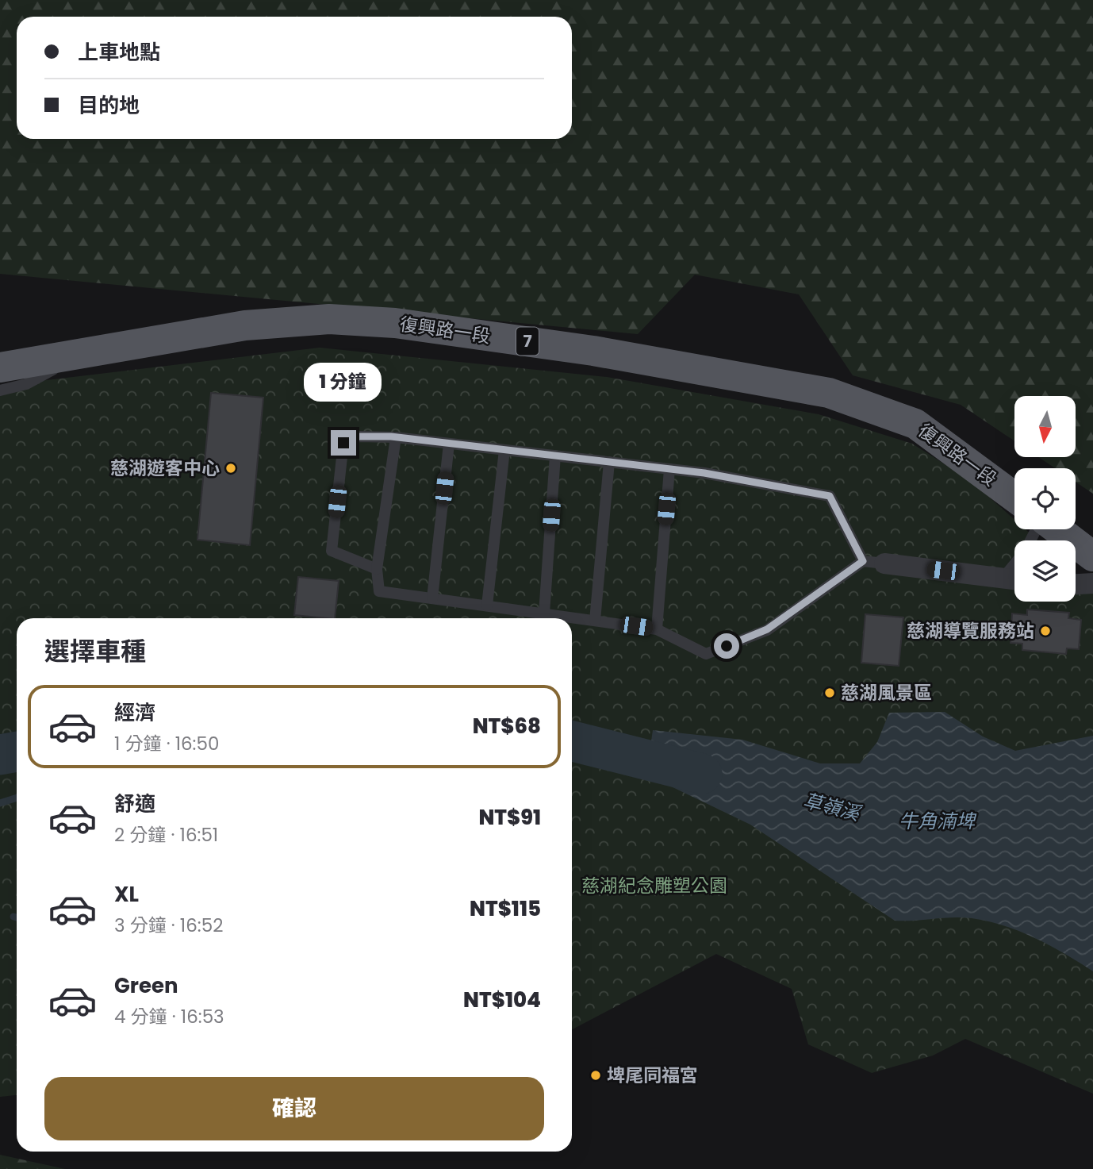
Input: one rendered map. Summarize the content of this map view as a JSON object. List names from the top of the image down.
{
  "streets": {
    "main road": ["復興路一段", "7"]
  },
  "water": ["草嶺溪", "牛角湳埤"],
  "parks": ["慈湖紀念雕塑公園"],
  "places": [
    "慈湖遊客中心",
    "慈湖導覽服務站",
    "慈湖風景區",
    "埤尾同福宮"
  ],
  "north": "bottom",
  "page": {
    "banner": ["上車地點", "目的地"],
    "bubble": "1 分鐘",
    "heading": "選擇車種",
    "list": [
      {
        "name": "經濟",
        "note": "1 分鐘 · 16:50",
        "value": "NT$68"
      },
      {
        "name": "舒適",
        "note": "2 分鐘 · 16:51",
        "value": "NT$91"
      },
      {
        "name": "XL",
        "note": "3 分鐘 · 16:52",
        "value": "NT$115"
      },
      {
        "name": "Green",
        "note": "4 分鐘 · 16:53",
        "value": "NT$104"
      }
    ],
    "buttons": "確認"
  }
}
